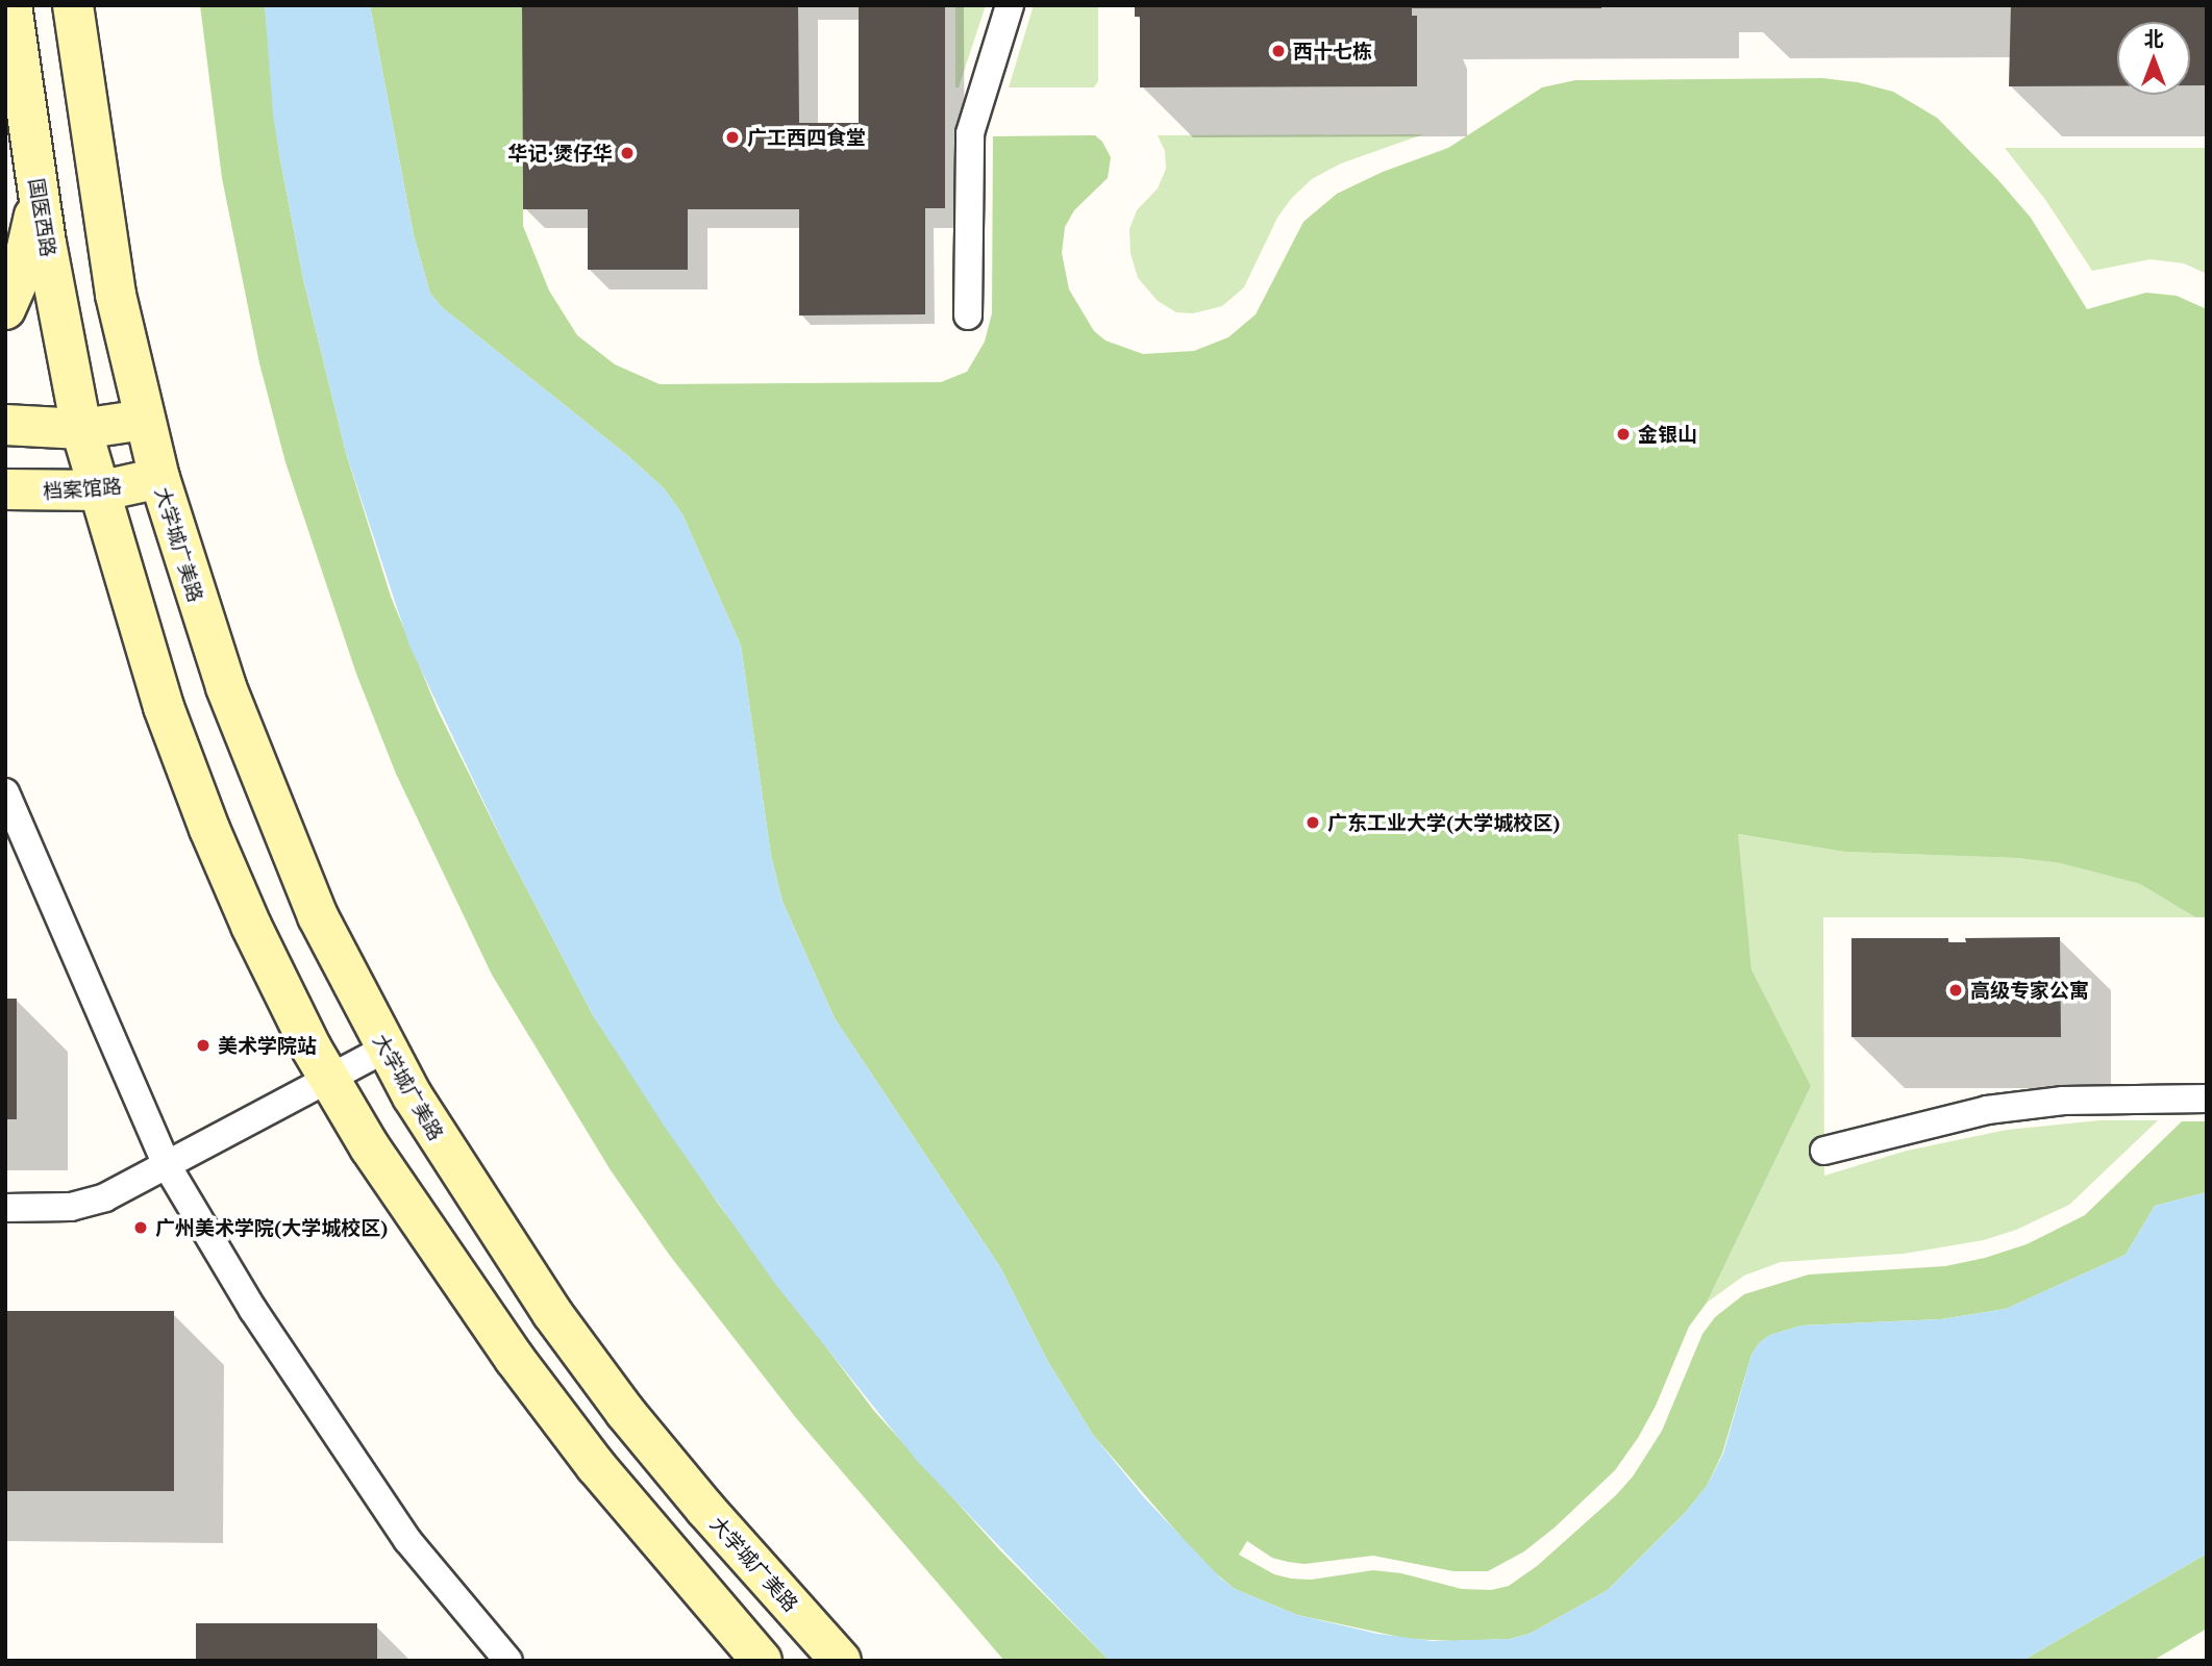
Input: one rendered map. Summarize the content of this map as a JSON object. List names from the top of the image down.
{
  "streets": {
    "main road": ["国医西路", "档案馆路", "大学城广美路"]
  },
  "crossings": [
    ["档案馆路", "大学城广美路"]
  ],
  "places": [
    "西十七栋",
    "广工西四食堂",
    "华记·煲仔华",
    "金银山",
    "广东工业大学(大学城校区)",
    "高级专家公寓",
    "美术学院站",
    "广州美术学院(大学城校区)"
  ],
  "north": "top"
}
